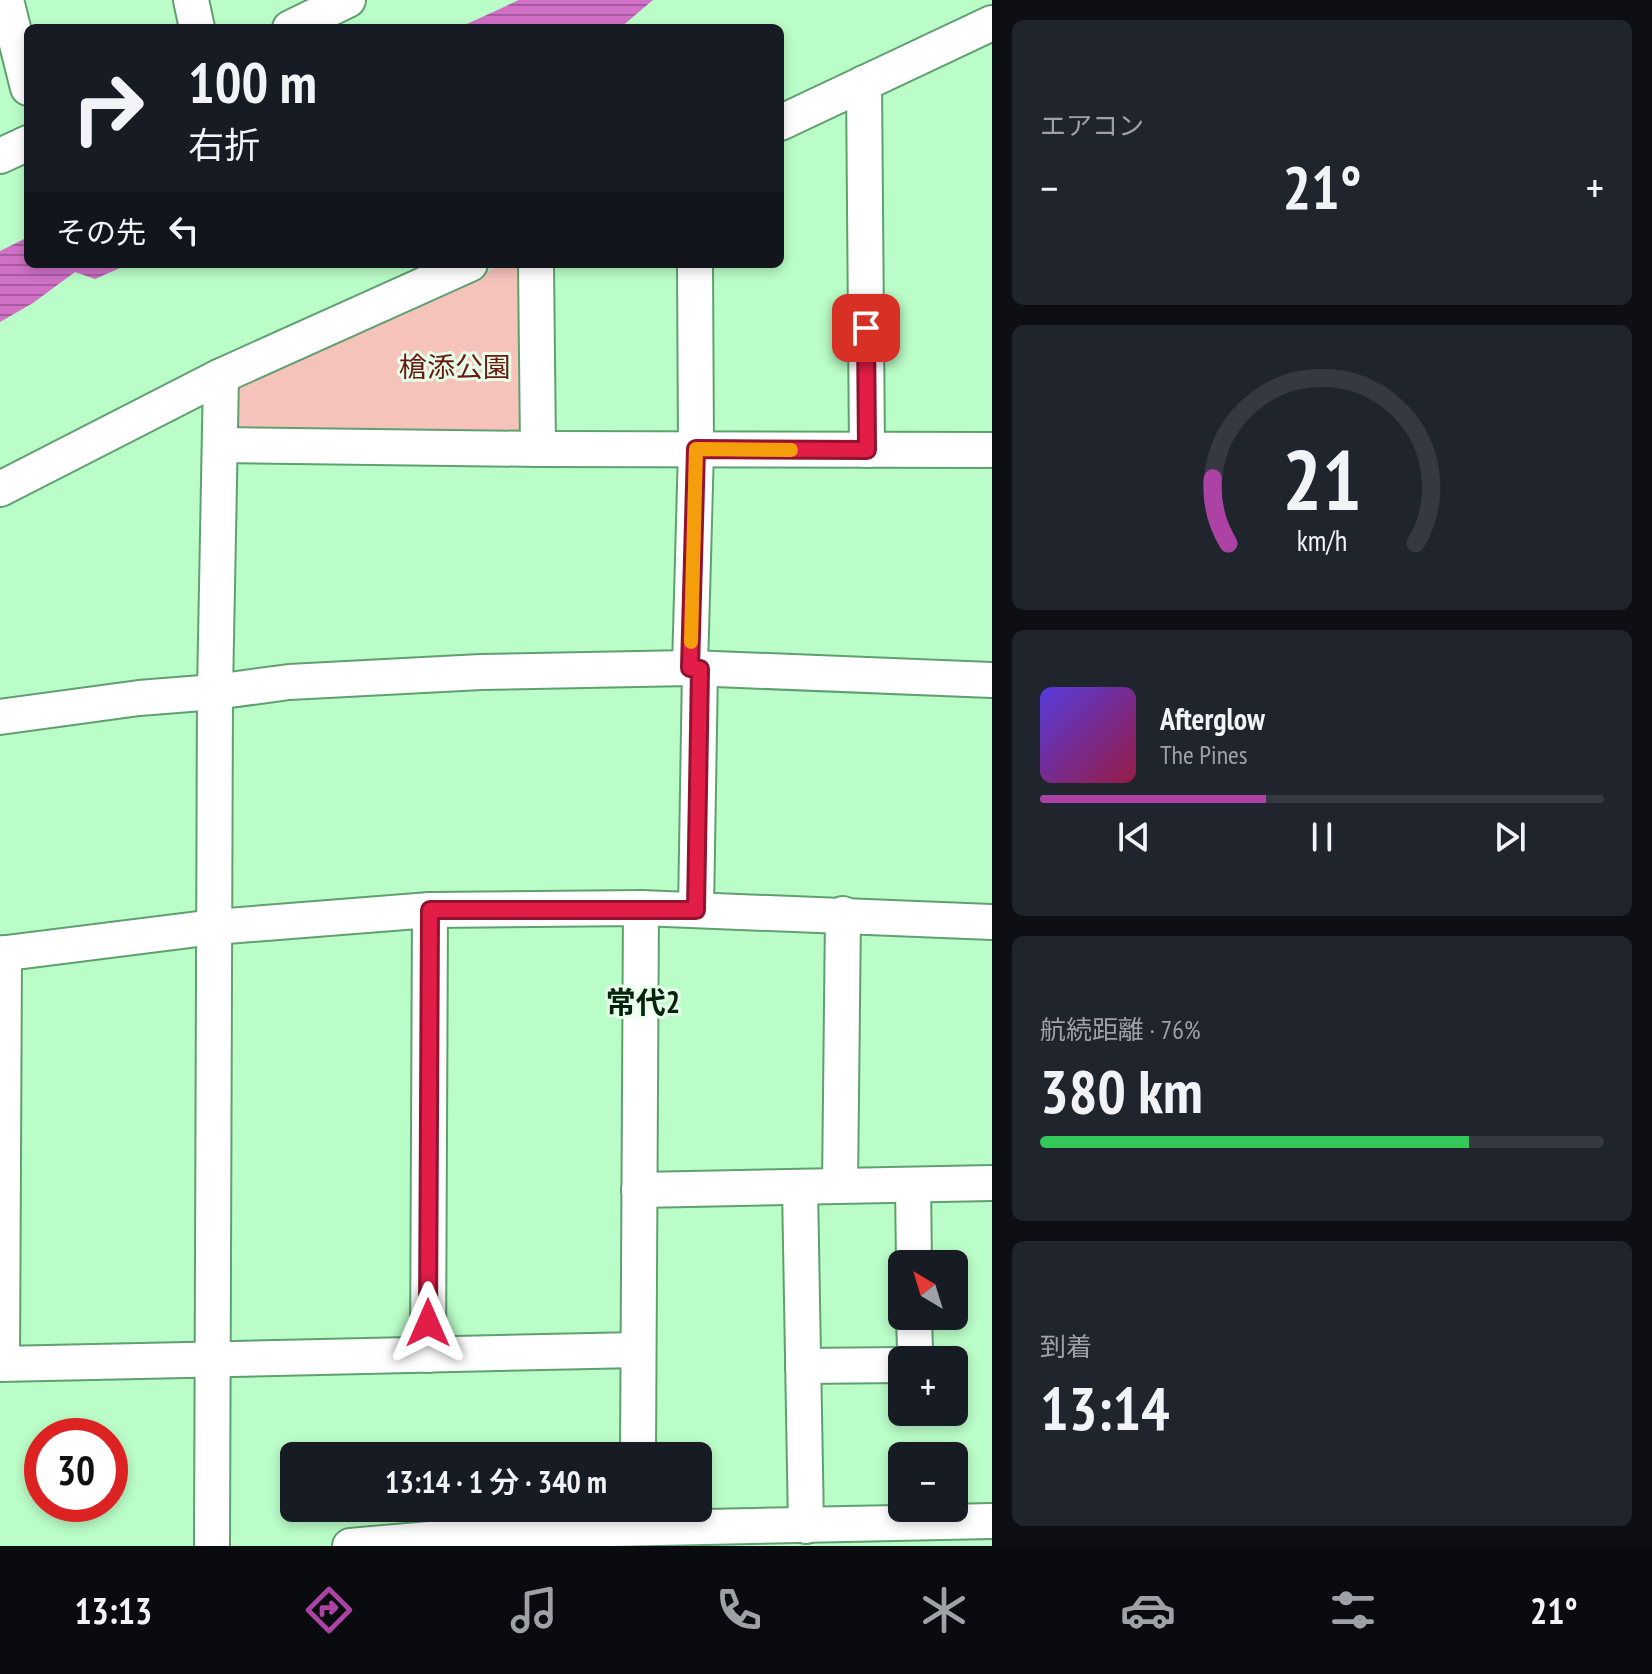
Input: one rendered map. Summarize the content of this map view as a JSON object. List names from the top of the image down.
{
  "districts": ["常代2"],
  "parks": ["槍添公園"],
  "north": "top left",
  "page": {
    "tile": [
      "エアコン",
      ["航続距離 · 76%", "380 km"],
      ["到着", "13:14"]
    ],
    "turn": ["100 m", "右折"],
    "heat": ["−", "21°", "+"],
    "then": "その先",
    "song": ["Afterglow", "The Pines"],
    "map_buttons": ["+", "−"],
    "limit": "30",
    "trip": "13:14 · 1 分 · 340 m",
    "tabs": ["13:13", "21°"],
    "gauge": ["21", "km/h"]
  }
}
